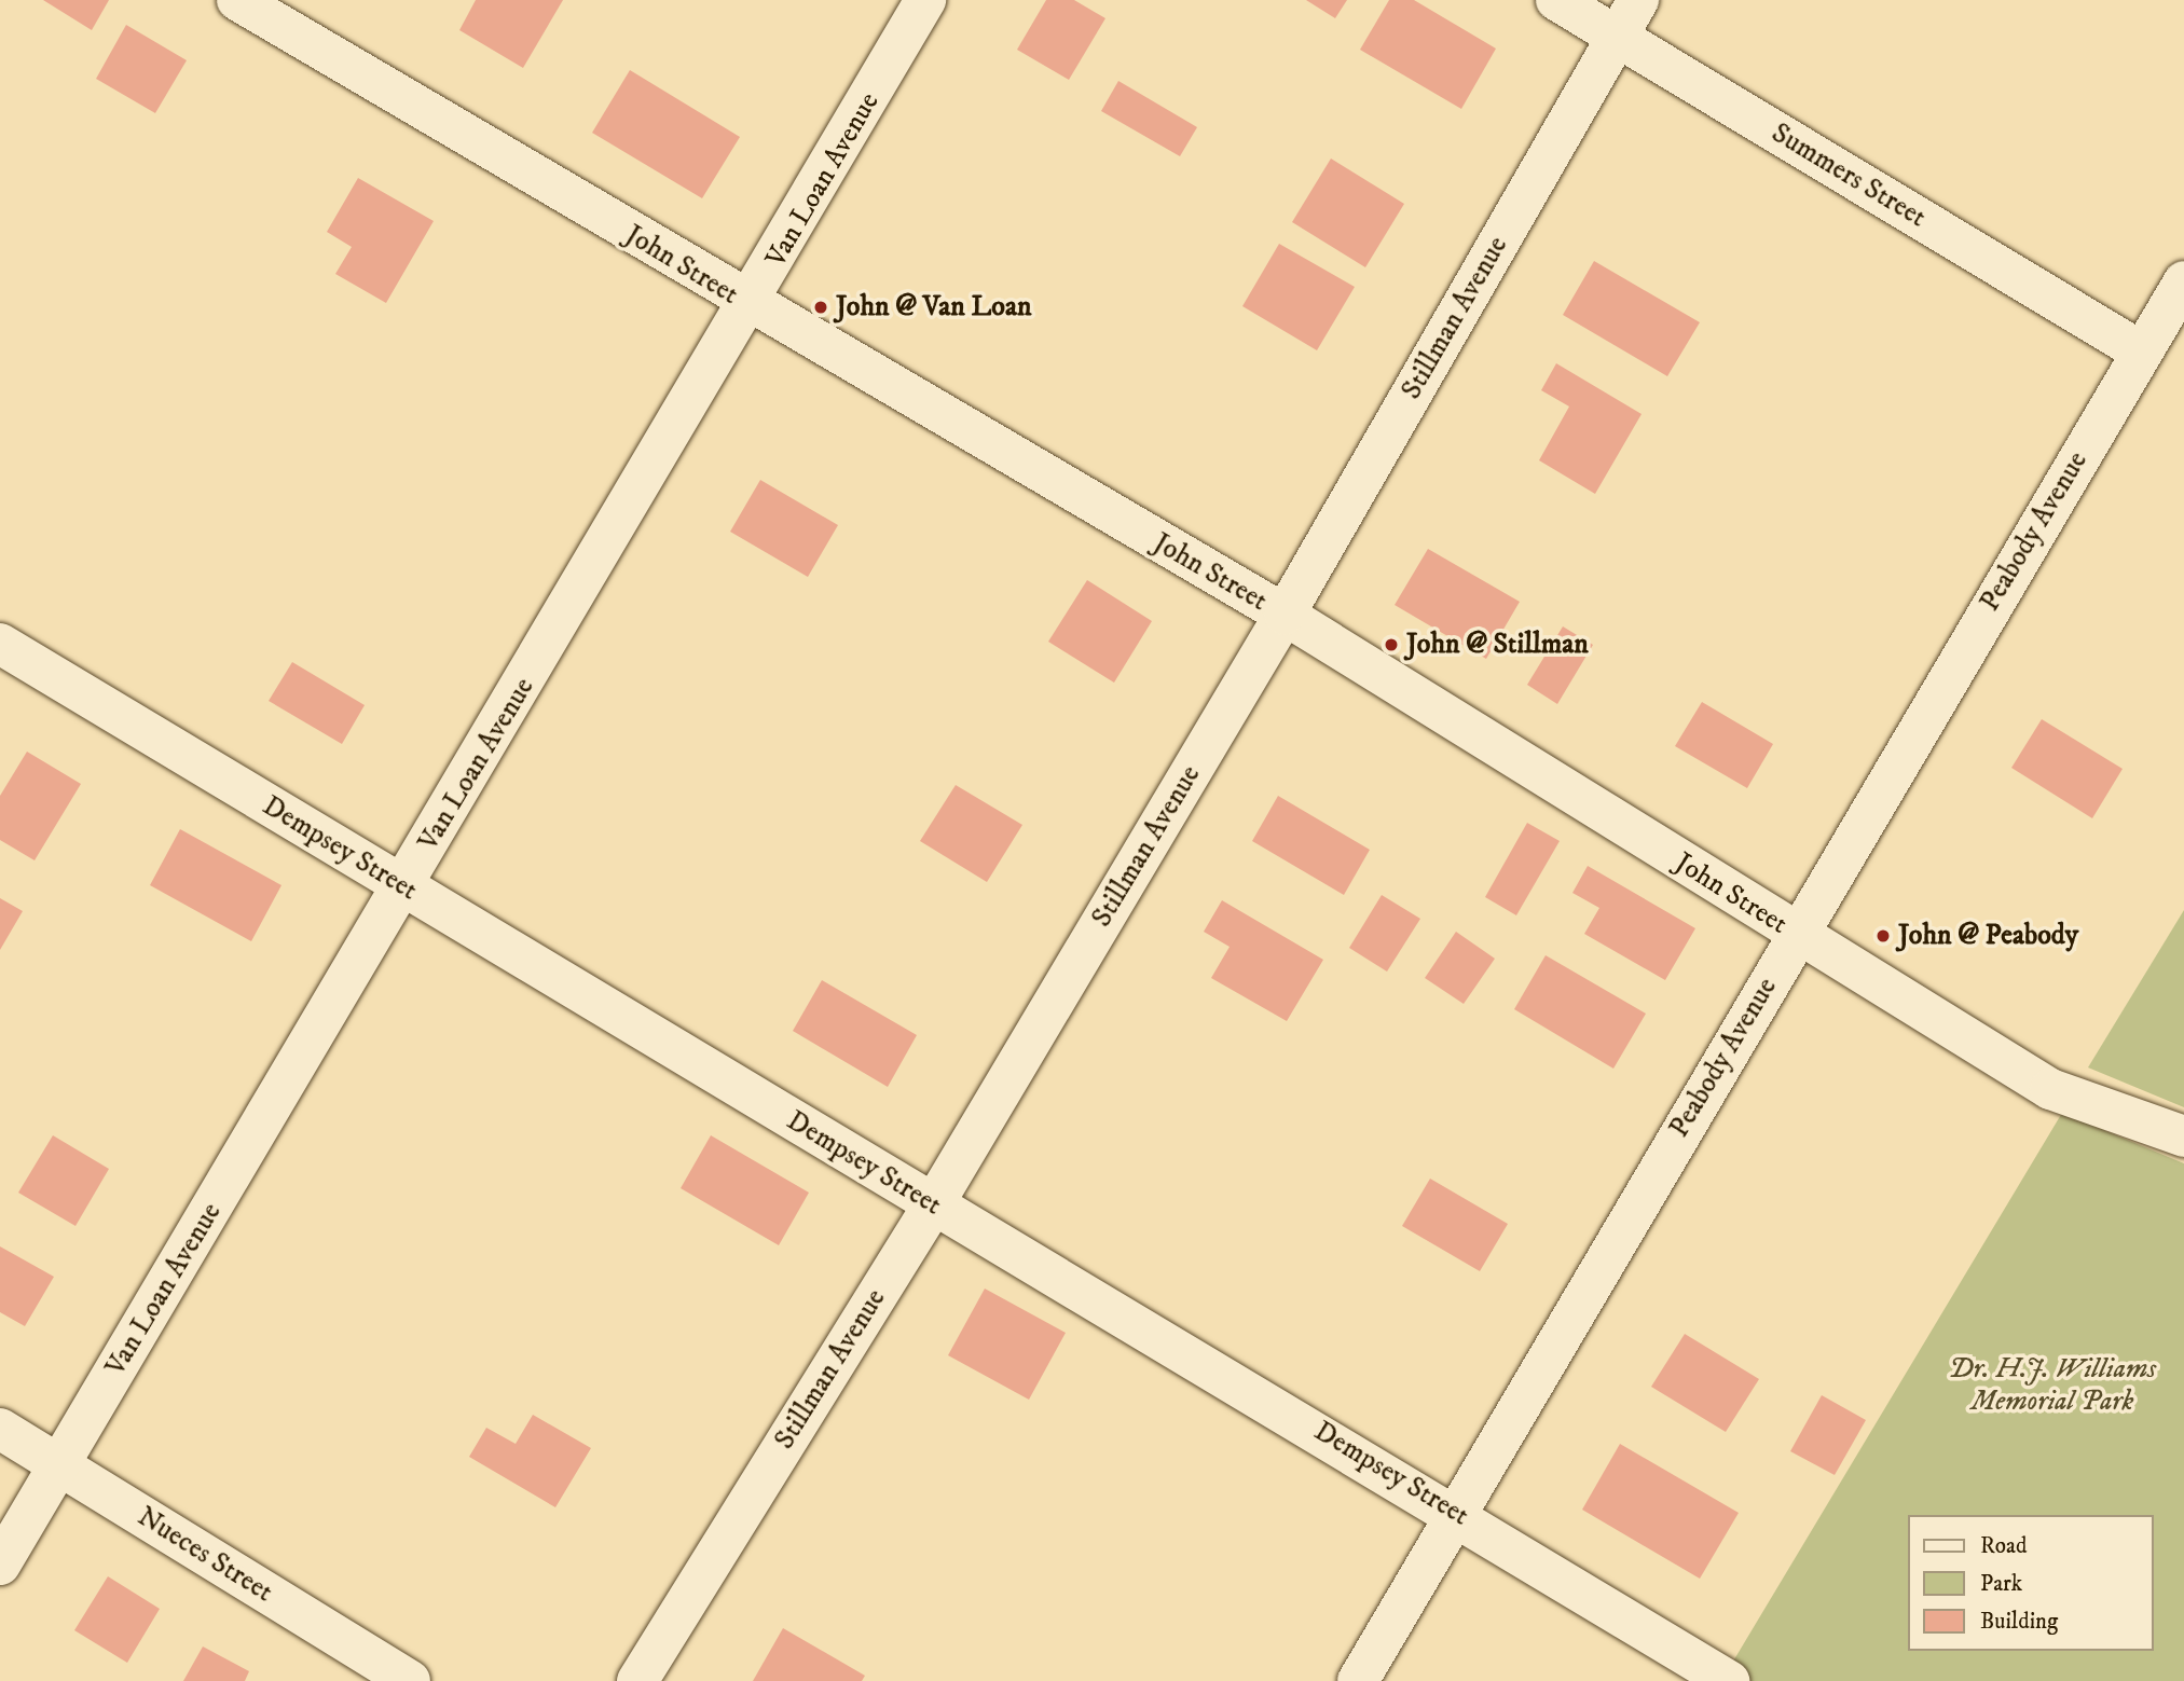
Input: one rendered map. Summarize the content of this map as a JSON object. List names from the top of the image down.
{
  "streets": {
    "street": [
      "Summers Street",
      "Van Loan Avenue",
      "John Street",
      "Stillman Avenue",
      "Peabody Avenue",
      "Dempsey Street",
      "Nueces Street"
    ]
  },
  "crossings": [
    ["Summers Street", "Stillman Avenue"],
    ["Summers Street", "Peabody Avenue"],
    ["Van Loan Avenue", "John Street"],
    ["Van Loan Avenue", "Dempsey Street"],
    ["Van Loan Avenue", "Nueces Street"],
    ["John Street", "Stillman Avenue"],
    ["John Street", "Peabody Avenue"],
    ["Stillman Avenue", "Dempsey Street"],
    ["Peabody Avenue", "Dempsey Street"]
  ],
  "parks": ["Dr. H.J. Williams Memorial Park"],
  "places": ["John @ Van Loan", "John @ Stillman", "John @ Peabody"],
  "legend": ["Road", "Park", "Building"]
}
